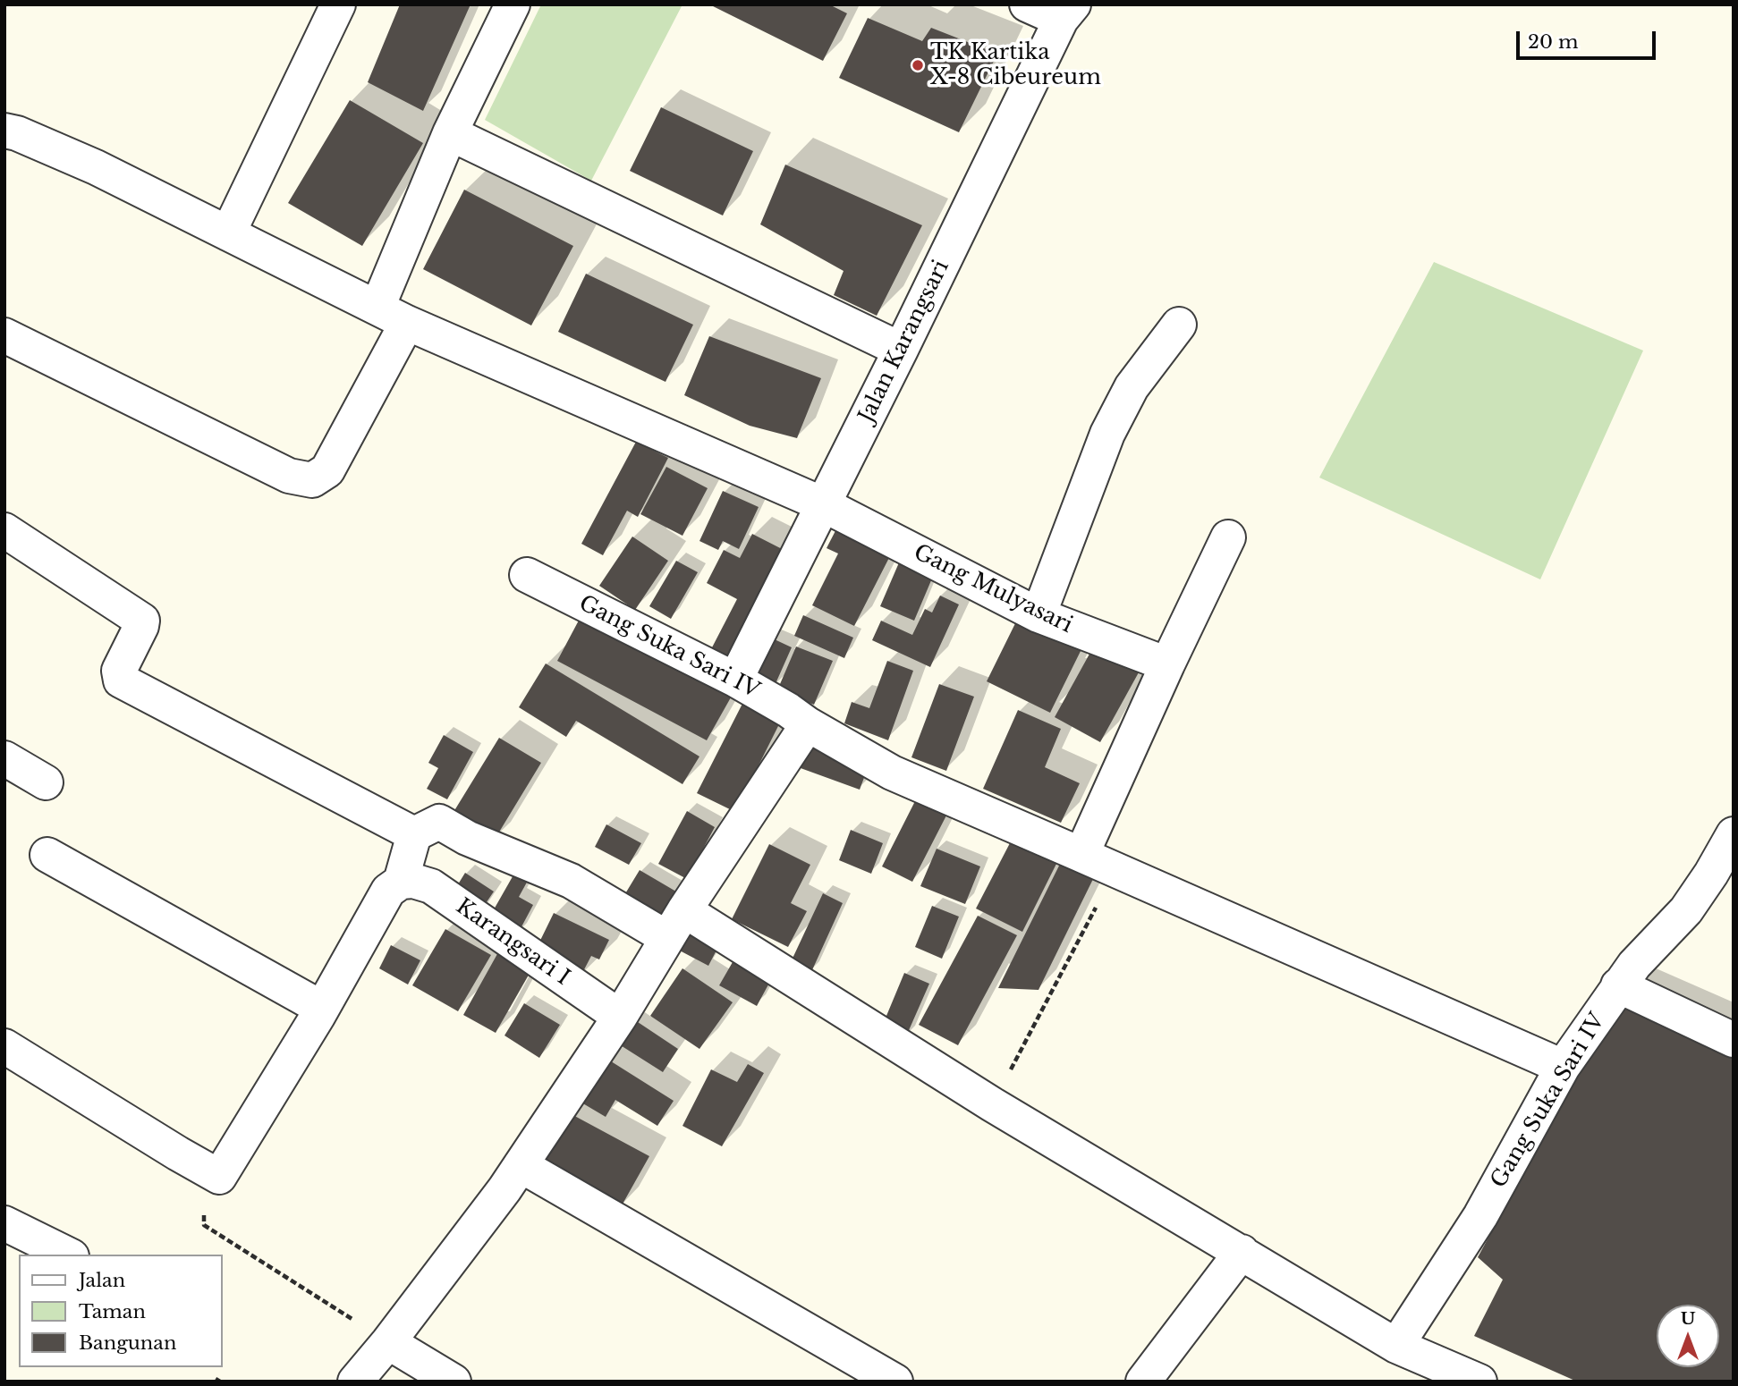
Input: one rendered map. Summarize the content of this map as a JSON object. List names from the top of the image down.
{
  "streets": {
    "street": [
      "Jalan Karangsari",
      "Gang Mulyasari",
      "Gang Suka Sari IV",
      "Karangsari I"
    ]
  },
  "crossings": [
    ["Jalan Karangsari", "Gang Mulyasari"],
    ["Jalan Karangsari", "Gang Suka Sari IV"]
  ],
  "places": ["TK Kartika X-8 Cibeureum"],
  "legend": ["Jalan", "Taman", "Bangunan"],
  "scale_bar": "20 m",
  "north": "top"
}
